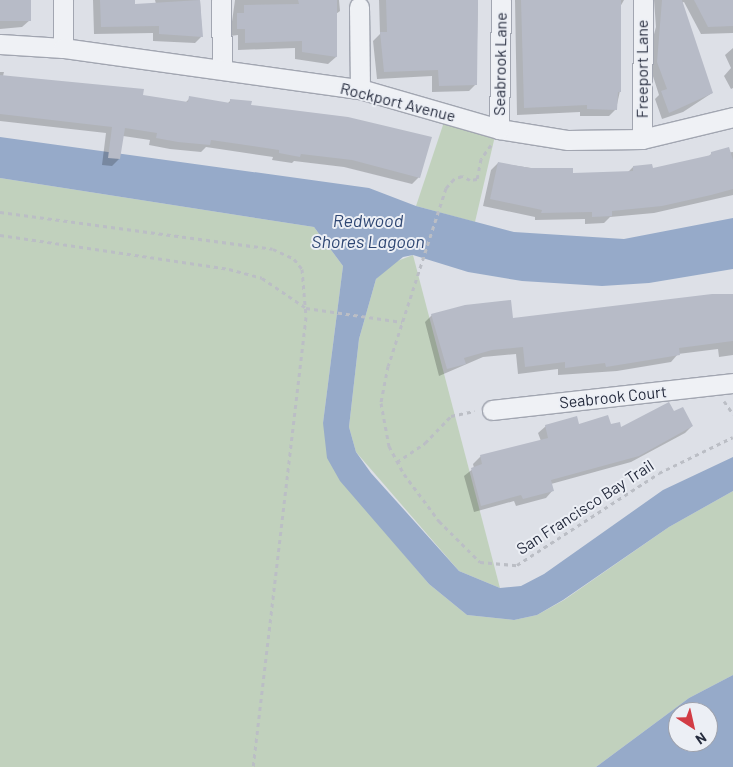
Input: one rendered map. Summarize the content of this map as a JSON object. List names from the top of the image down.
{
  "streets": {
    "street": [
      "Seabrook Lane",
      "Freeport Lane",
      "Rockport Avenue",
      "Seabrook Court"
    ],
    "path": ["San Francisco Bay Trail"]
  },
  "crossings": [
    ["Seabrook Lane", "Rockport Avenue"],
    ["Seabrook Lane", "San Francisco Bay Trail"],
    ["Freeport Lane", "Rockport Avenue"],
    ["Rockport Avenue", "San Francisco Bay Trail"]
  ],
  "water": ["Redwood Shores Lagoon"],
  "north": "bottom right"
}
